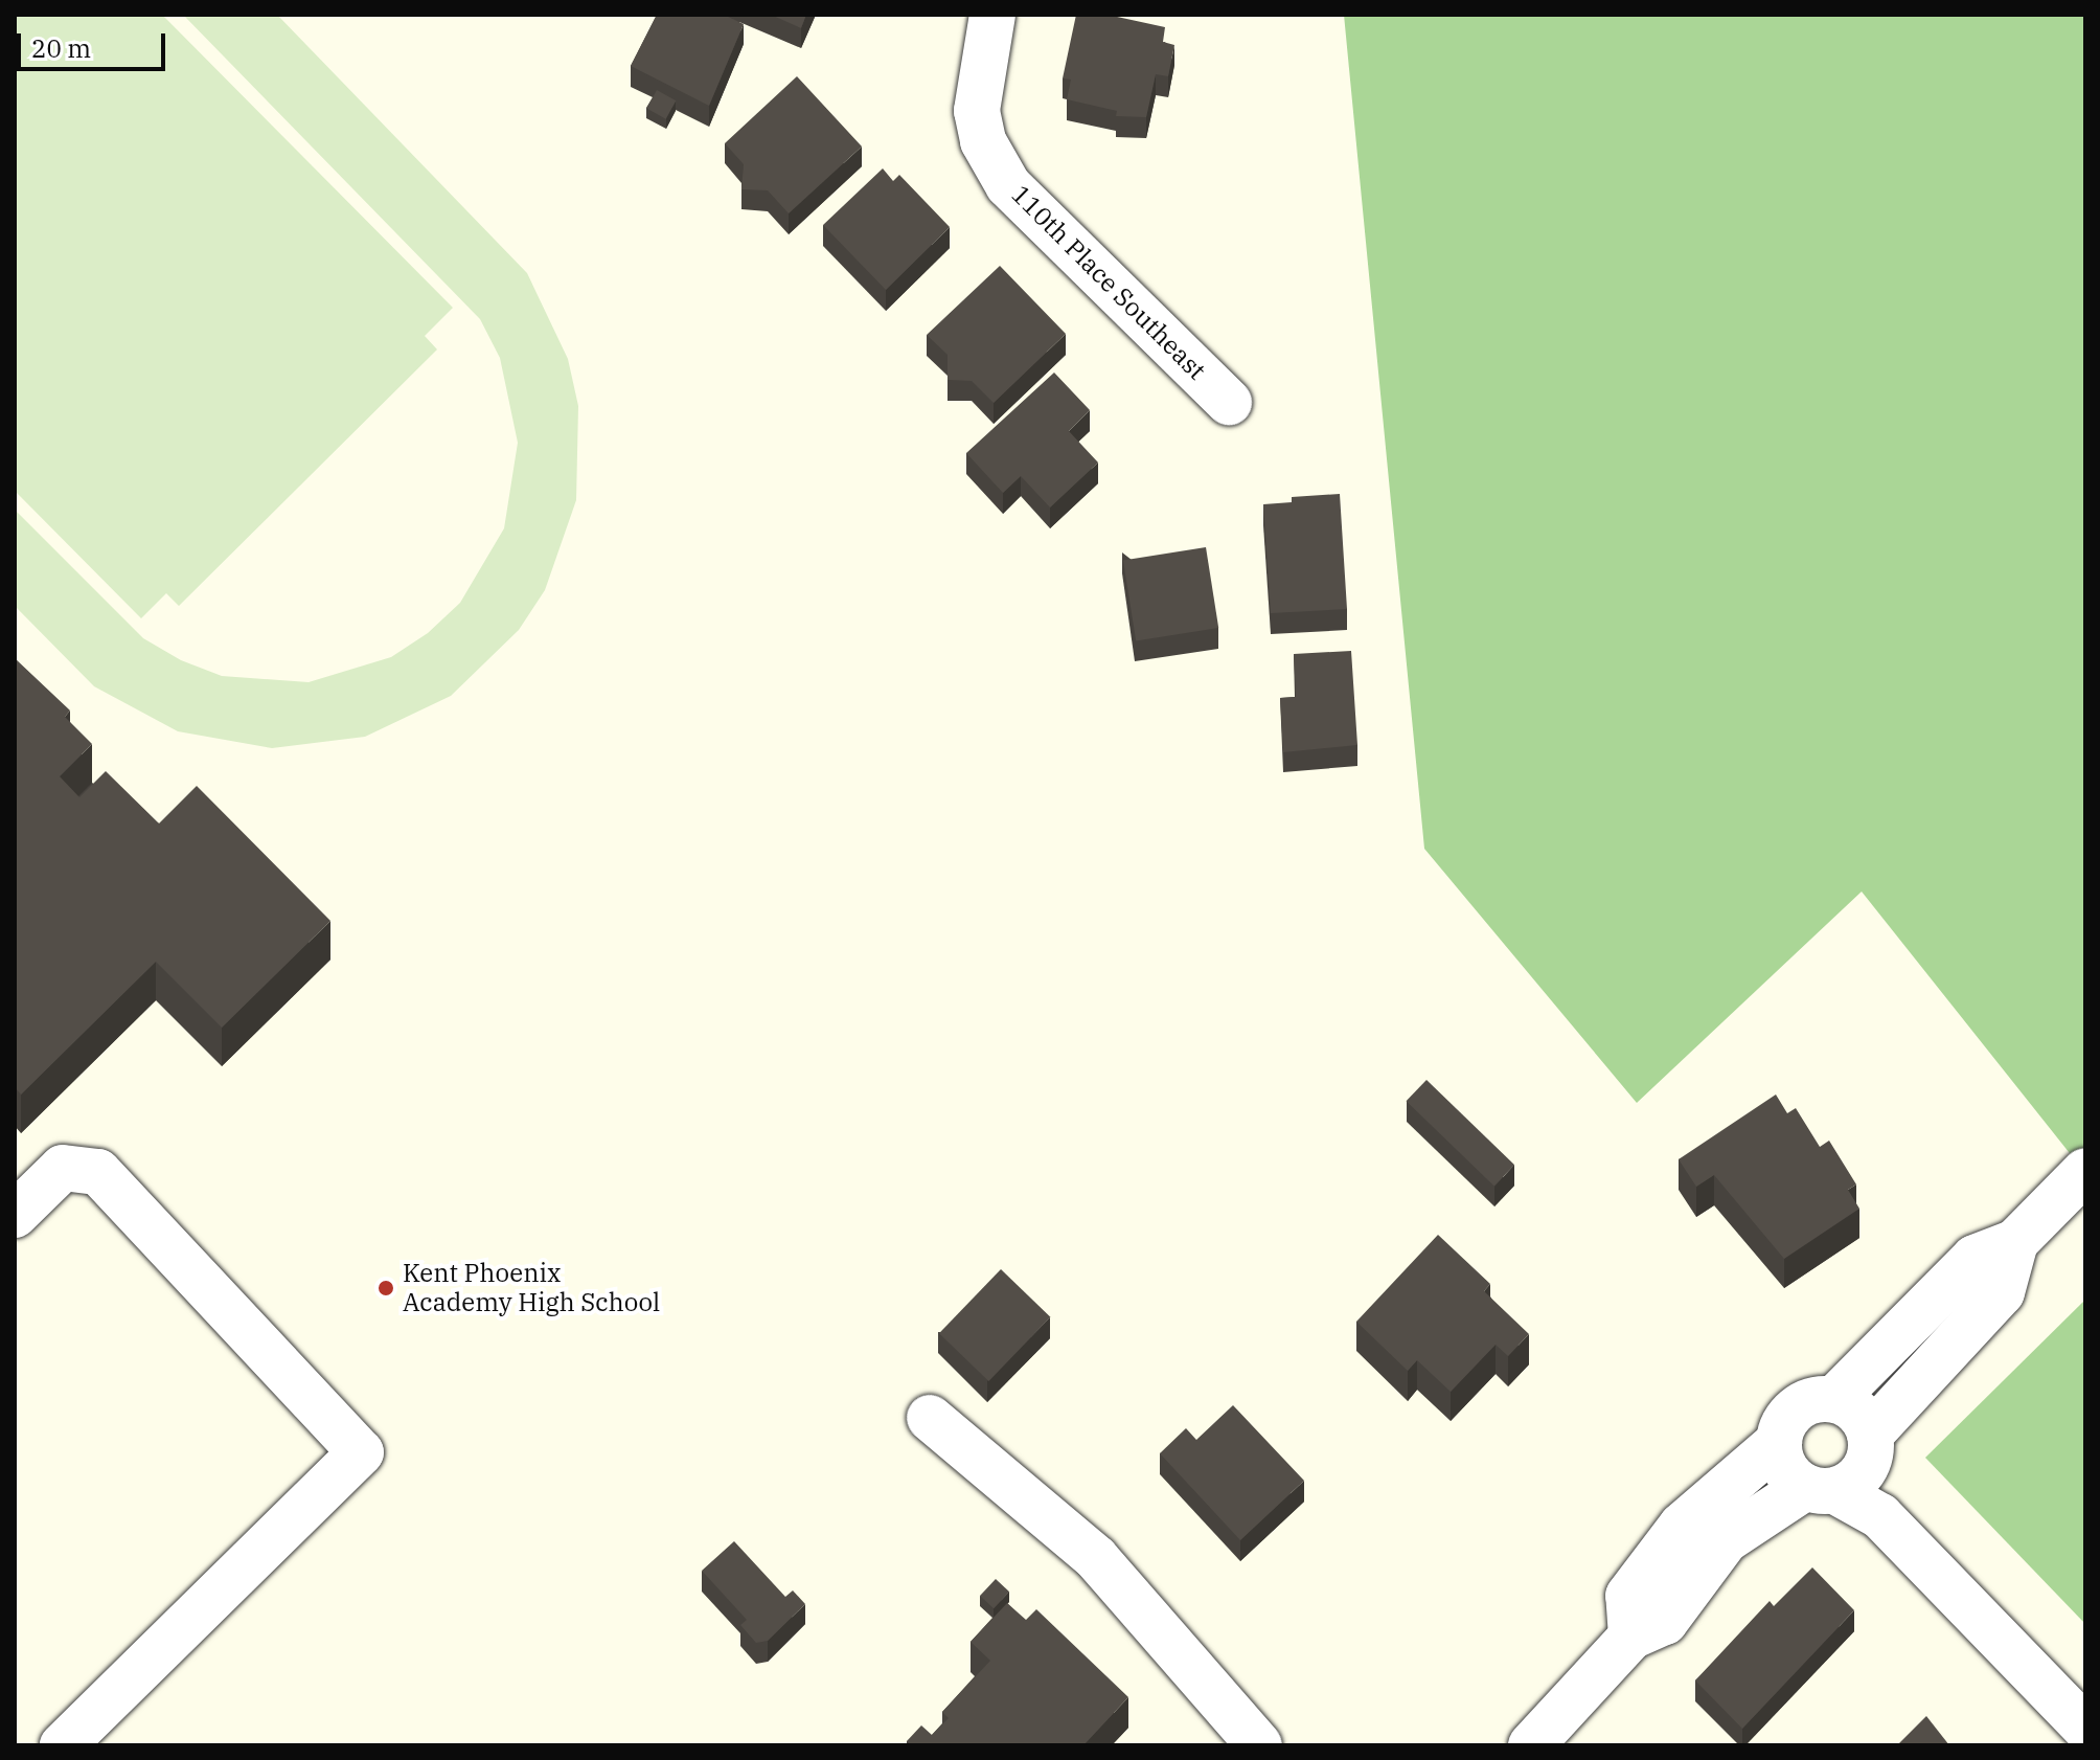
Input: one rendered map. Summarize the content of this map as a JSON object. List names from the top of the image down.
{
  "streets": {
    "street": ["110th Place Southeast"]
  },
  "places": ["Kent Phoenix Academy High School"],
  "scale_bar": "20 m"
}
